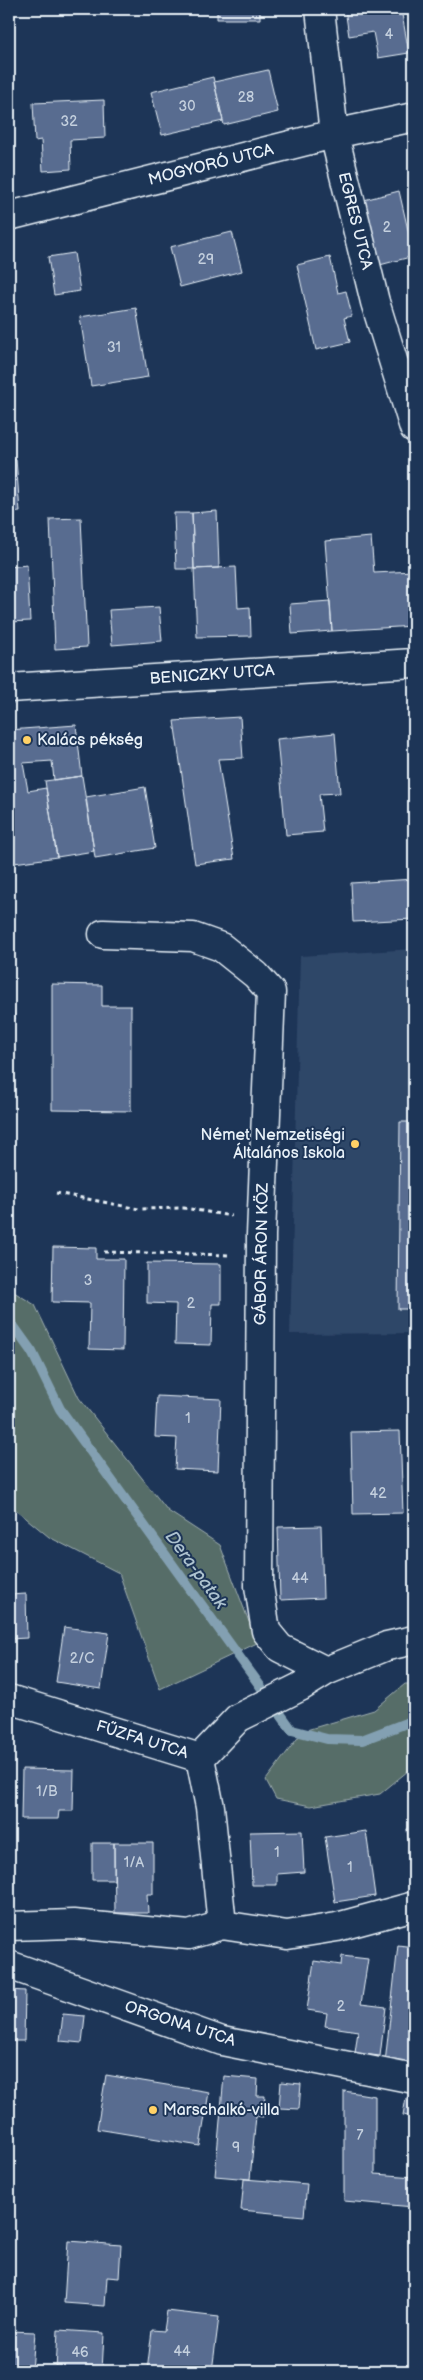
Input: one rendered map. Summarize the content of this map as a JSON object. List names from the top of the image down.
{
  "streets": {
    "street": [
      "MOGYORÓ UTCA",
      "EGRES UTCA",
      "BENICZKY UTCA",
      "GÁBOR ÁRON KÖZ",
      "FŰZFA UTCA",
      "ORGONA UTCA"
    ]
  },
  "crossings": [
    ["MOGYORÓ UTCA", "EGRES UTCA"]
  ],
  "water": ["Dera-patak"],
  "places": ["Kalács pékség", "Német Nemzetiségi Általános Iskola", "Marschalkó-villa"],
  "house_numbers": [
    "4",
    "28",
    "30",
    "32",
    "2",
    "29",
    "31",
    "3",
    "2",
    "1",
    "42",
    "44",
    "2/C",
    "1/B",
    "1",
    "1/A",
    "1",
    "2",
    "7",
    "9",
    "44",
    "46"
  ]
}
